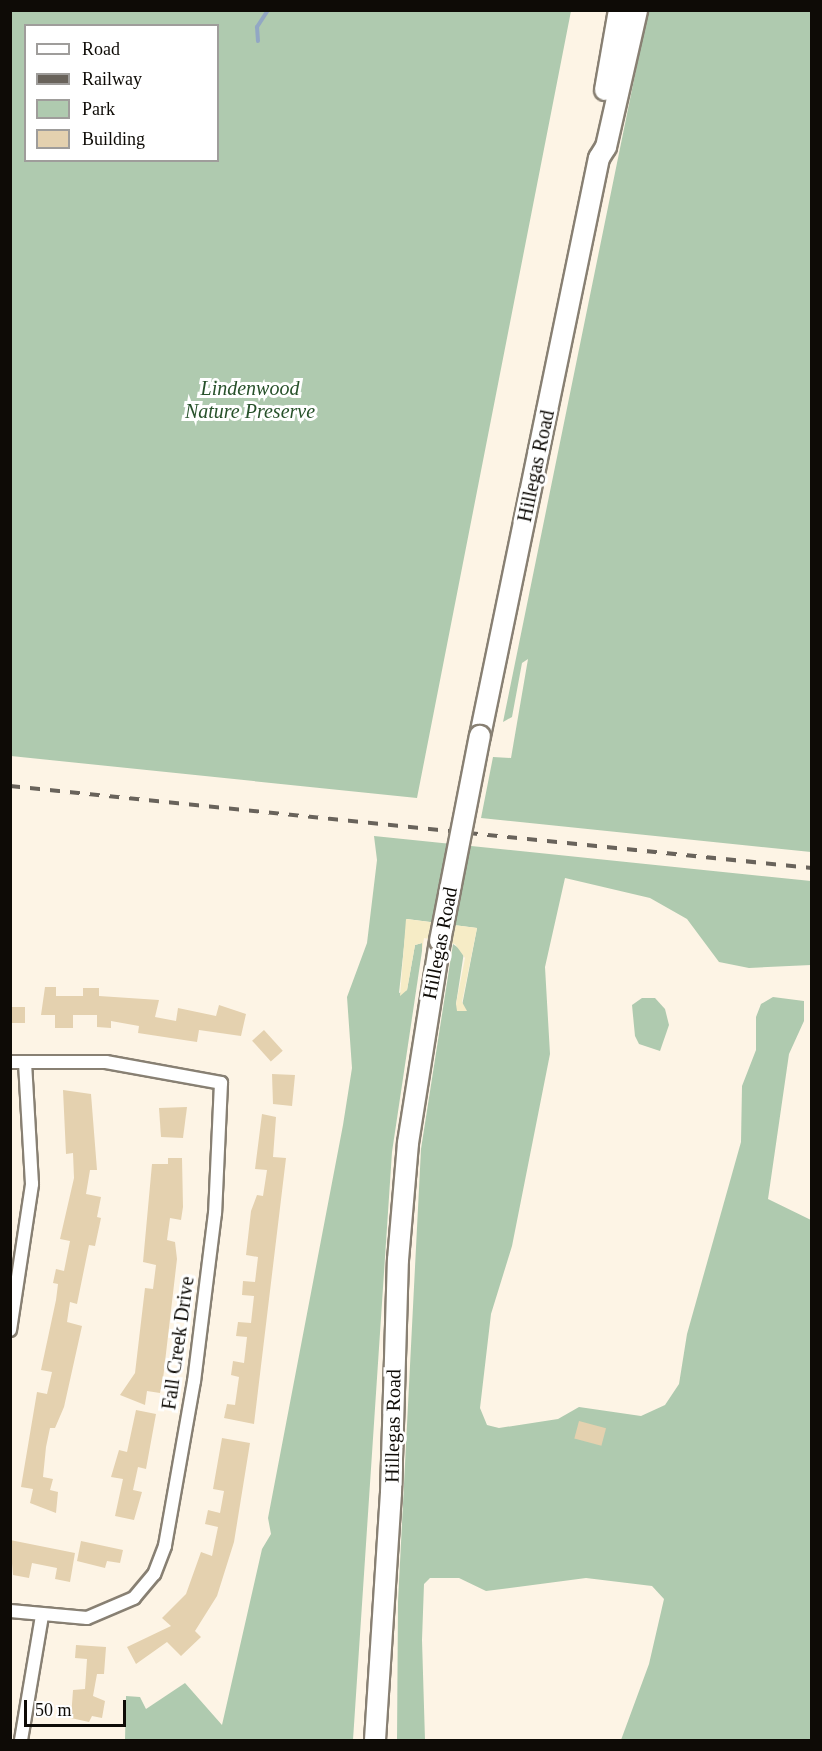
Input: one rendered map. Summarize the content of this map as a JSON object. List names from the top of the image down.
{
  "streets": {
    "main road": ["Hillegas Road"],
    "street": ["Fall Creek Drive"]
  },
  "parks": ["Lindenwood Nature Preserve"],
  "legend": [
    "Road",
    "Railway",
    "Park",
    "Building"
  ],
  "scale_bar": "50 m"
}
